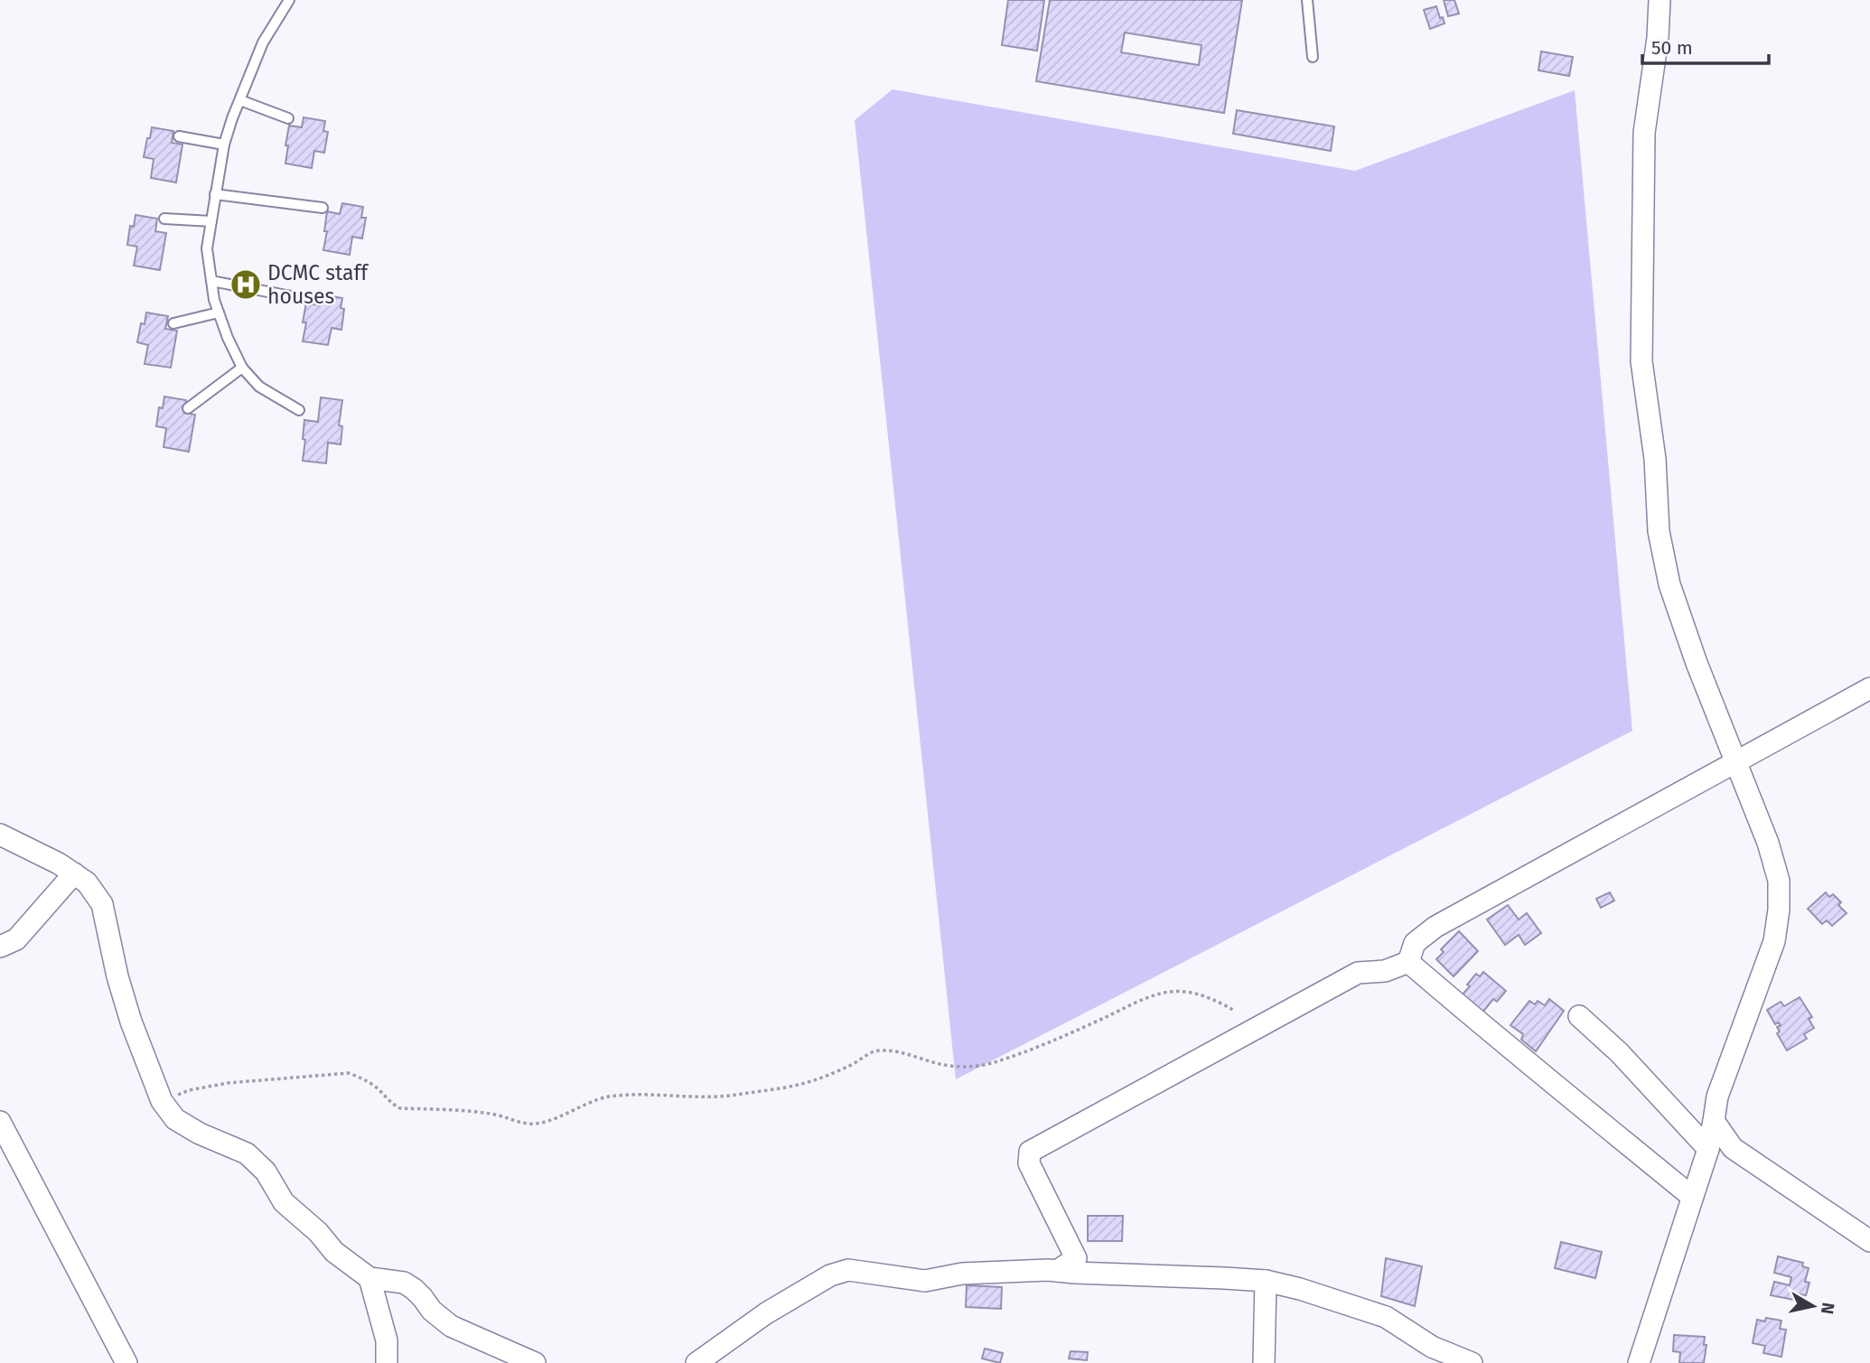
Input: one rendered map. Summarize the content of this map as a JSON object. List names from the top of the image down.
{
  "places": {
    "hospital": ["DCMC staff houses"]
  },
  "scale_bar": "50 m",
  "north": "right"
}
